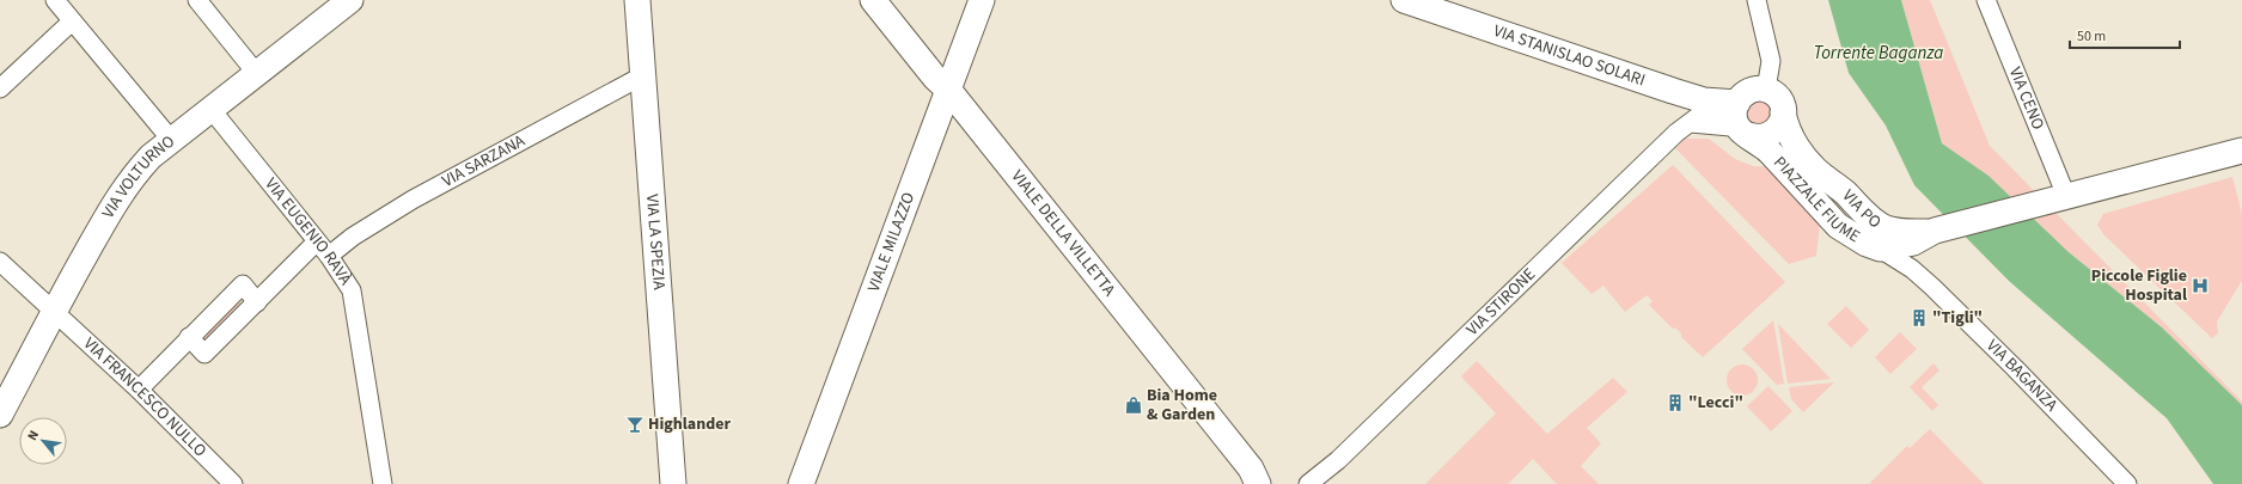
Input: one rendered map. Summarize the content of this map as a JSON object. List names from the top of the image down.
{
  "streets": {
    "street": [
      "VIA STANISLAO SOLARI",
      "VIA CENO",
      "VIA SARZANA",
      "VIA VOLTURNO",
      "PIAZZALE FIUME",
      "VIA PO",
      "VIA EUGENIO RAVÀ",
      "VIALE DELLA VILLETTA",
      "VIALE MILAZZO",
      "VIA LA SPEZIA",
      "VIA STIRONE",
      "VIA BAGANZA",
      "VIA FRANCESCO NULLO"
    ]
  },
  "crossings": [
    ["VIA STANISLAO SOLARI", "PIAZZALE FIUME"],
    ["VIA STANISLAO SOLARI", "VIA PO"],
    ["VIA SARZANA", "VIA EUGENIO RAVÀ"],
    ["VIA SARZANA", "VIA LA SPEZIA"],
    ["VIA SARZANA", "VIA FRANCESCO NULLO"],
    ["VIA VOLTURNO", "VIA EUGENIO RAVÀ"],
    ["VIA VOLTURNO", "VIA FRANCESCO NULLO"],
    ["PIAZZALE FIUME", "VIA PO"],
    ["PIAZZALE FIUME", "VIA STIRONE"],
    ["PIAZZALE FIUME", "VIA BAGANZA"],
    ["VIALE DELLA VILLETTA", "VIALE MILAZZO"]
  ],
  "water": ["Torrente Baganza"],
  "places": {
    "hospital": ["Piccole Figlie Hospital"],
    "building": ["\"Tigli\"", "\"Lecci\""],
    "shop": ["Bia Home & Garden"],
    "bar": ["Highlander"]
  },
  "scale_bar": "50 m",
  "north": "top left"
}
